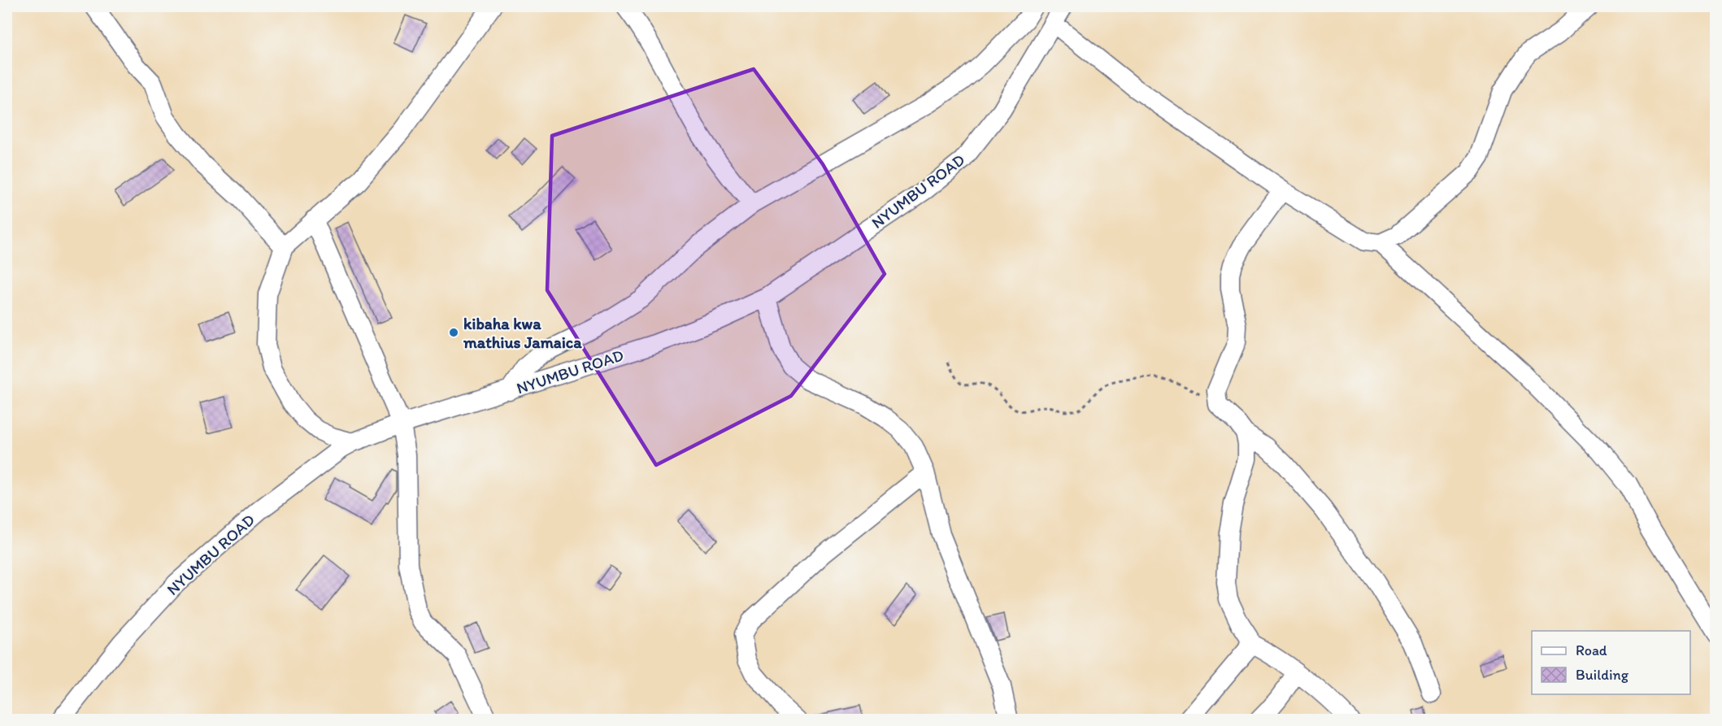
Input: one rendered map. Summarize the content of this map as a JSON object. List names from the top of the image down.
{
  "streets": {
    "street": ["NYUMBU ROAD"]
  },
  "places": ["kibaha kwa mathius Jamaica"],
  "legend": ["Road", "Building"]
}
